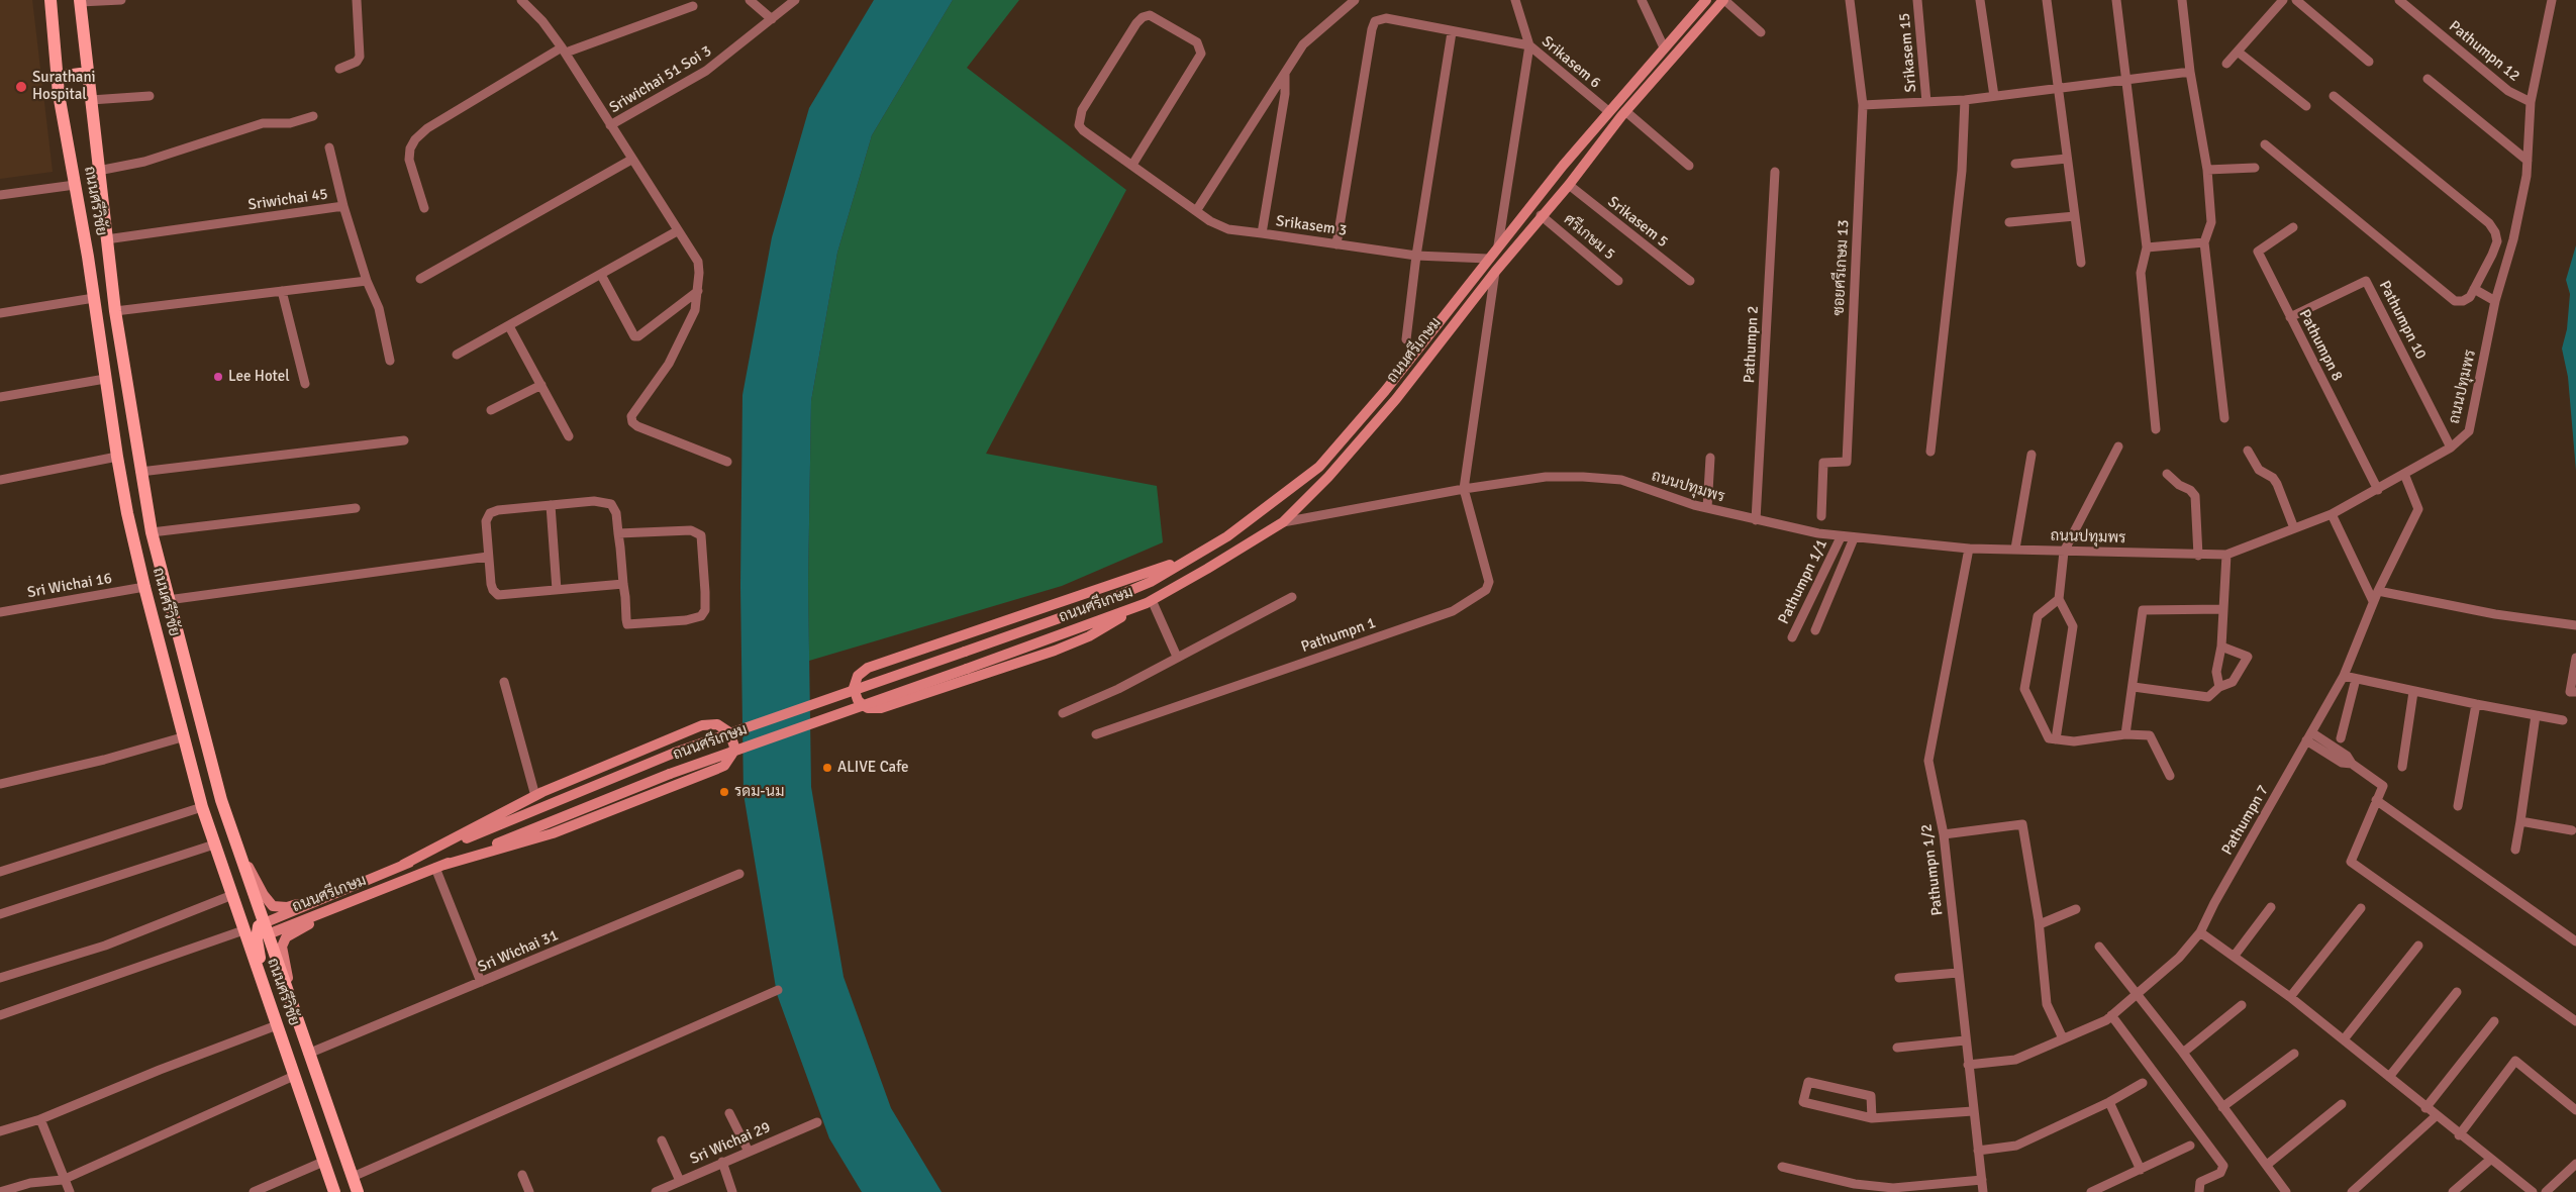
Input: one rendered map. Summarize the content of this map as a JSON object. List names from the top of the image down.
{
  "streets": {
    "main road": ["ถนนศรีวิชัย", "ถนนศรีเกษม"],
    "street": [
      "Pathumpn 12",
      "Srikasem 15",
      "Srikasem 6",
      "Sriwichai 51 Soi 3",
      "Sriwichai 45",
      "Srikasem 5",
      "Srikasem 3",
      "ศรีเกษม 5",
      "ซอยศรีเกษม 13",
      "Pathumpn 10",
      "Pathumpn 2",
      "Pathumpn 8",
      "ถนนปทุมพร",
      "Pathumpn 1/1",
      "Sri Wichai 16",
      "Pathumpn 1",
      "Pathumpn 7",
      "Pathumpn 1/2",
      "Sri Wichai 31",
      "Sri Wichai 29"
    ]
  },
  "crossings": [
    ["Pathumpn 12", "ถนนปทุมพร"],
    ["Srikasem 6", "ถนนศรีเกษม"],
    ["Sriwichai 45", "ถนนศรีวิชัย"],
    ["ถนนศรีวิชัย", "ถนนศรีเกษม"],
    ["ถนนศรีวิชัย", "Sri Wichai 16"],
    ["ถนนศรีวิชัย", "Sri Wichai 31"],
    ["Srikasem 5", "ถนนศรีเกษม"],
    ["Srikasem 3", "ถนนศรีเกษม"],
    ["ศรีเกษม 5", "ถนนศรีเกษม"],
    ["Pathumpn 10", "Pathumpn 8"],
    ["Pathumpn 10", "ถนนปทุมพร"],
    ["Pathumpn 2", "ถนนปทุมพร"],
    ["Pathumpn 8", "ถนนปทุมพร"],
    ["ถนนศรีเกษม", "ถนนปทุมพร"],
    ["ถนนปทุมพร", "Pathumpn 1/1"],
    ["ถนนปทุมพร", "Pathumpn 1"],
    ["ถนนปทุมพร", "Pathumpn 7"],
    ["ถนนปทุมพร", "Pathumpn 1/2"],
    ["Pathumpn 7", "Pathumpn 1/2"]
  ],
  "places": [
    "Surathani Hospital",
    "Lee Hotel",
    "ALIVE Cafe",
    "รดม-นม"
  ]
}
